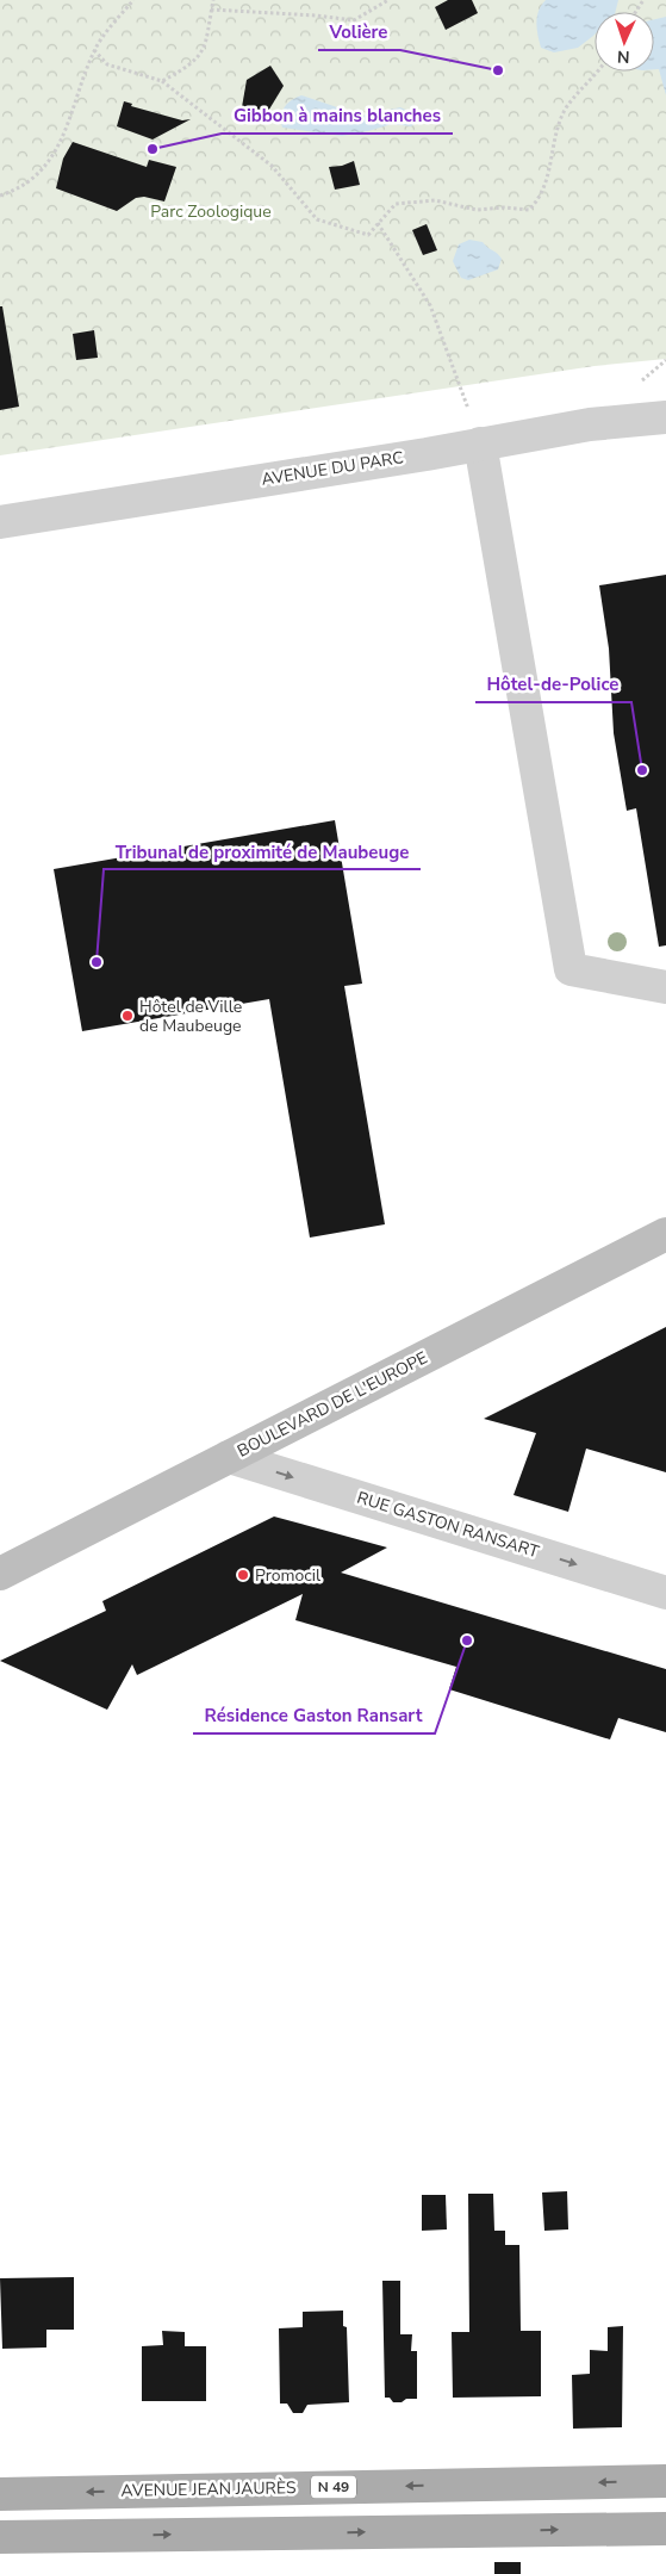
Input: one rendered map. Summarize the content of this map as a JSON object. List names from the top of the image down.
{
  "streets": {
    "main road": ["BOULEVARD DE L'EUROPE", "N 49", "AVENUE JEAN JAURÈS"],
    "street": ["AVENUE DU PARC", "RUE GASTON RANSART"]
  },
  "crossings": [
    ["BOULEVARD DE L'EUROPE", "RUE GASTON RANSART"]
  ],
  "one_way": ["RUE GASTON RANSART"],
  "parks": ["Parc Zoologique"],
  "places": [
    "Volière",
    "Gibbon à mains blanches",
    "Hôtel-de-Police",
    "Tribunal de proximité de Maubeuge",
    "Hôtel de Ville de Maubeuge",
    "Promocil",
    "Résidence Gaston Ransart"
  ],
  "north": "bottom"
}
